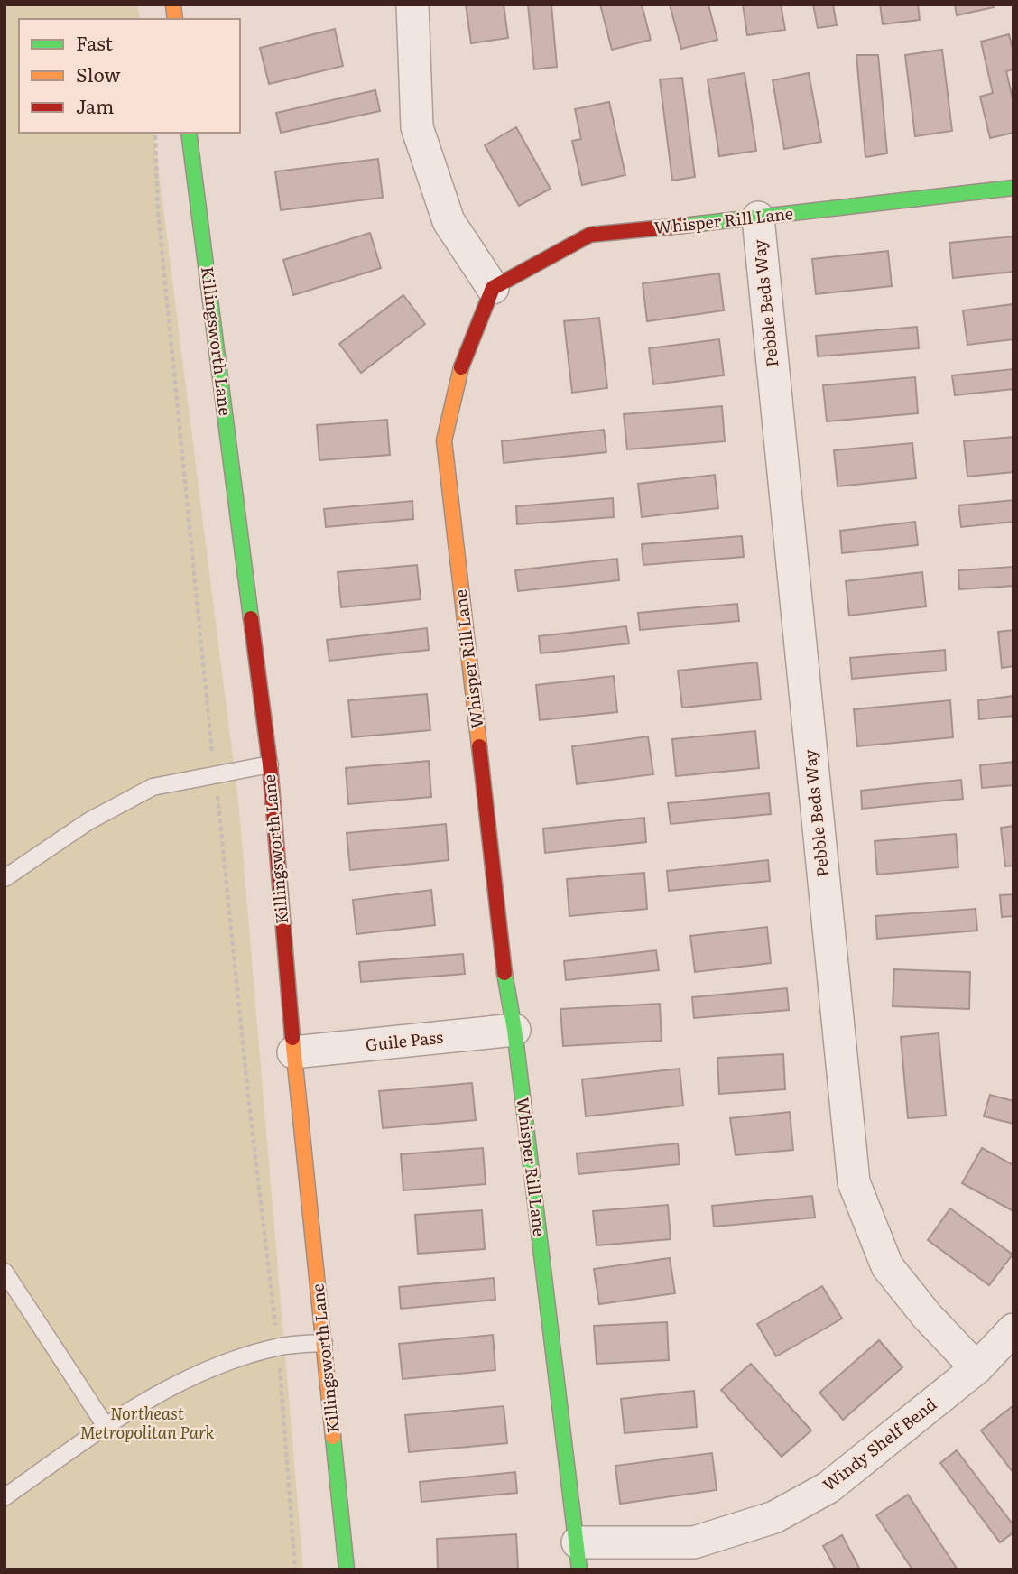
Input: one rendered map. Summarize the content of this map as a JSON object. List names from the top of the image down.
{
  "streets": {
    "street": [
      "Whisper Rill Lane",
      "Pebble Beds Way",
      "Killingsworth Lane",
      "Guile Pass",
      "Windy Shelf Bend"
    ]
  },
  "crossings": [
    ["Whisper Rill Lane", "Pebble Beds Way"],
    ["Whisper Rill Lane", "Guile Pass"],
    ["Whisper Rill Lane", "Windy Shelf Bend"],
    ["Pebble Beds Way", "Windy Shelf Bend"],
    ["Killingsworth Lane", "Guile Pass"]
  ],
  "parks": ["Northeast Metropolitan Park"],
  "legend": ["Fast", "Slow", "Jam"]
}
